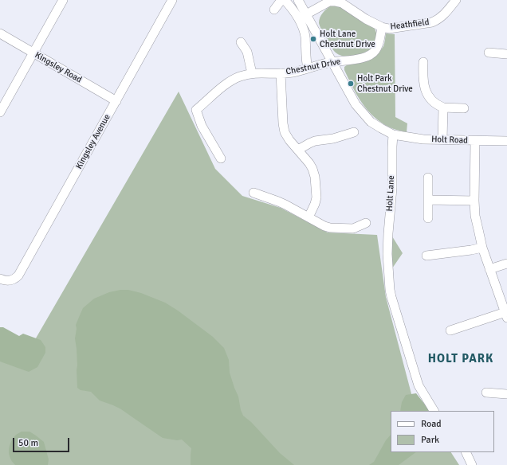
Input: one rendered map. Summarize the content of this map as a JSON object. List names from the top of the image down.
{
  "streets": {
    "street": [
      "Heathfield",
      "Chestnut Drive",
      "Kingsley Road",
      "Holt Road",
      "Kingsley Avenue",
      "Holt Lane"
    ]
  },
  "crossings": [
    ["Heathfield", "Chestnut Drive"],
    ["Kingsley Road", "Kingsley Avenue"],
    ["Holt Road", "Holt Lane"]
  ],
  "districts": ["HOLT PARK"],
  "places": ["Holt Lane Chestnut Drive", "Holt Park Chestnut Drive"],
  "legend": ["Road", "Park"],
  "scale_bar": "50 m"
}
